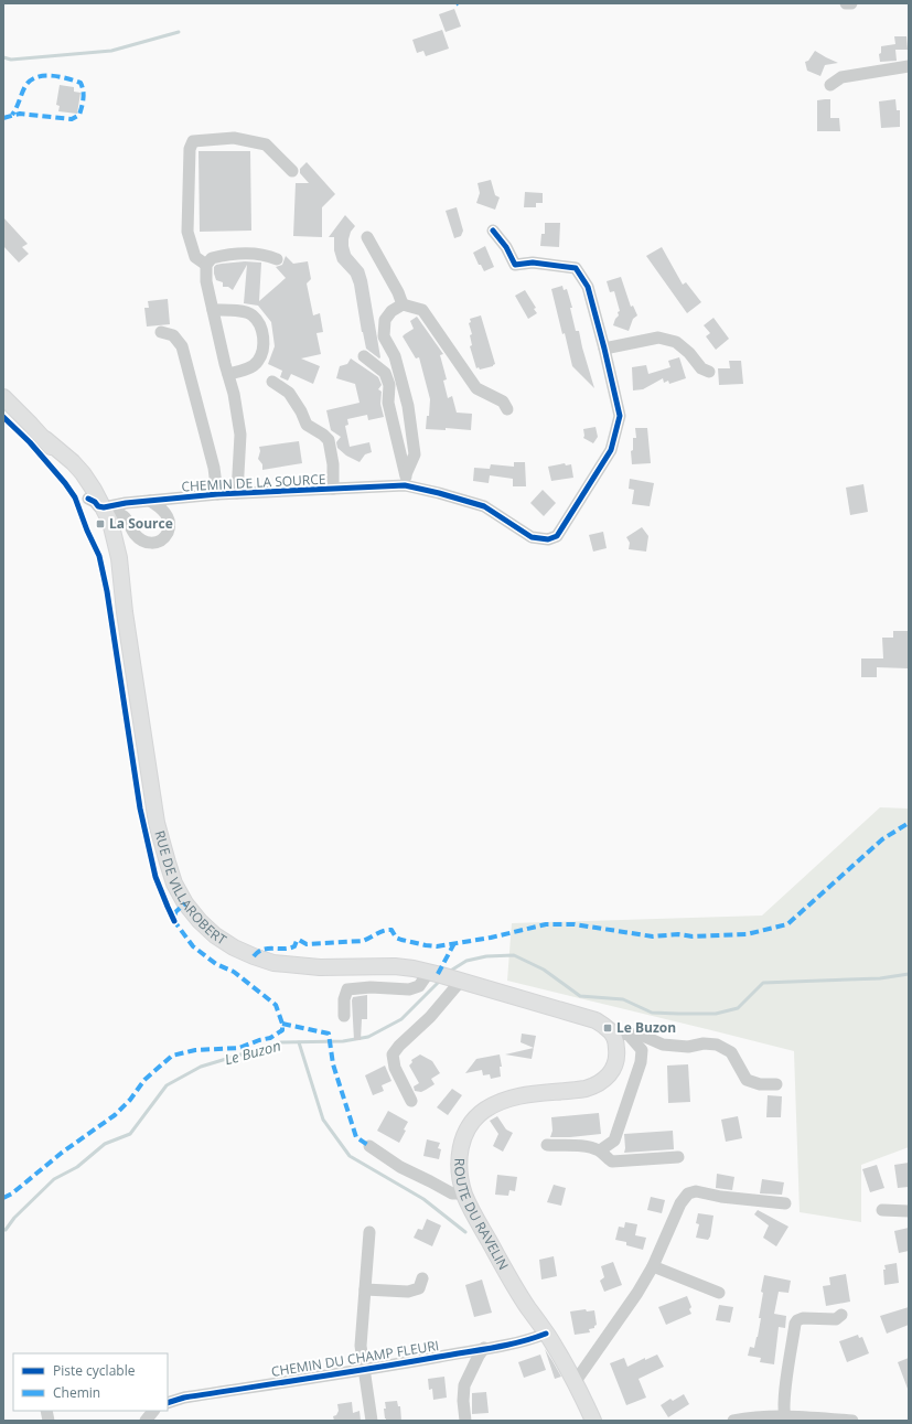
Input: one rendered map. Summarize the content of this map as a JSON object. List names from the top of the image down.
{
  "streets": {
    "main road": ["RUE DE VILLAROBERT", "ROUTE DU RAVELIN"],
    "street": ["CHEMIN DE LA SOURCE", "CHEMIN DU CHAMP FLEURI"]
  },
  "crossings": [
    ["CHEMIN DE LA SOURCE", "RUE DE VILLAROBERT"],
    ["ROUTE DU RAVELIN", "CHEMIN DU CHAMP FLEURI"]
  ],
  "water": ["Le Buzon"],
  "places": {
    "transit": ["La Source", "Le Buzon"]
  },
  "legend": ["Piste cyclable", "Chemin"]
}
